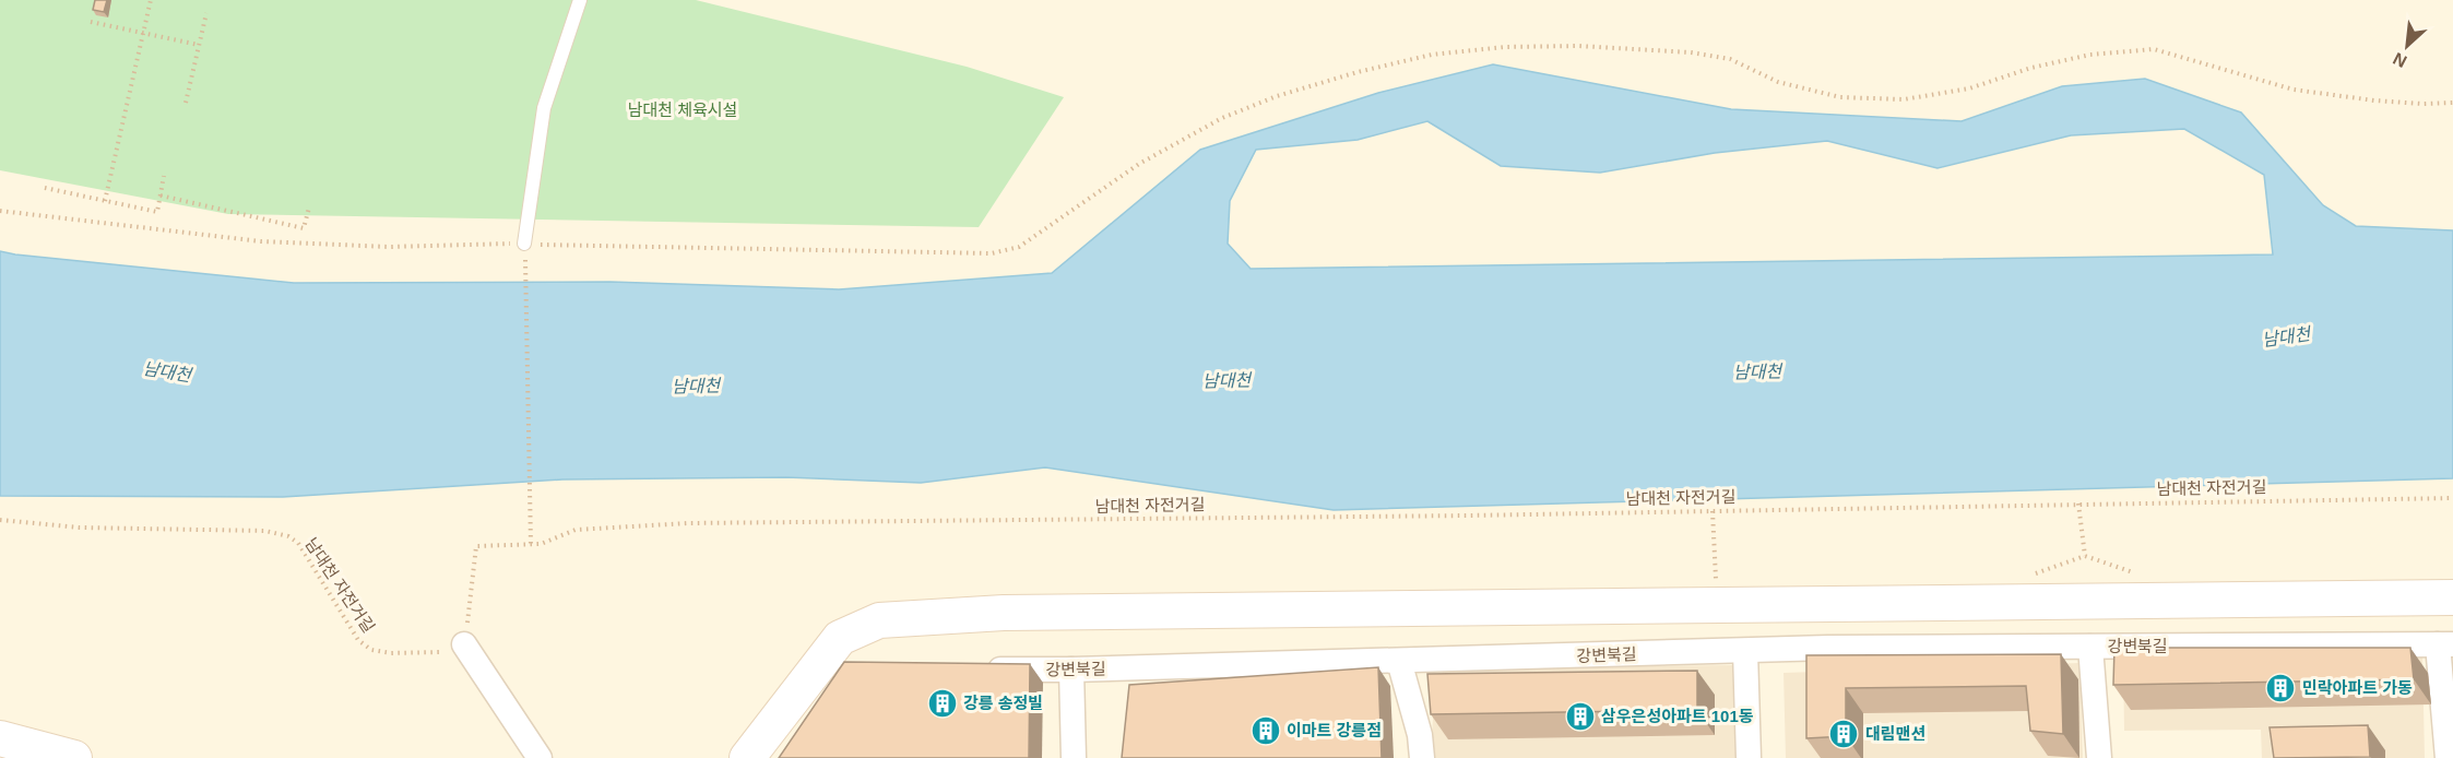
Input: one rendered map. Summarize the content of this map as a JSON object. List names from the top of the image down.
{
  "streets": {
    "street": ["강변북길"],
    "path": ["남대천 자전거길"]
  },
  "water": ["남대천"],
  "parks": ["남대천 체육시설"],
  "places": {
    "building": [
      "민락아파트 가동",
      "강릉 송정빌",
      "삼우은성아파트 101동",
      "이마트 강릉점",
      "대림맨션"
    ]
  },
  "north": "bottom left"
}
